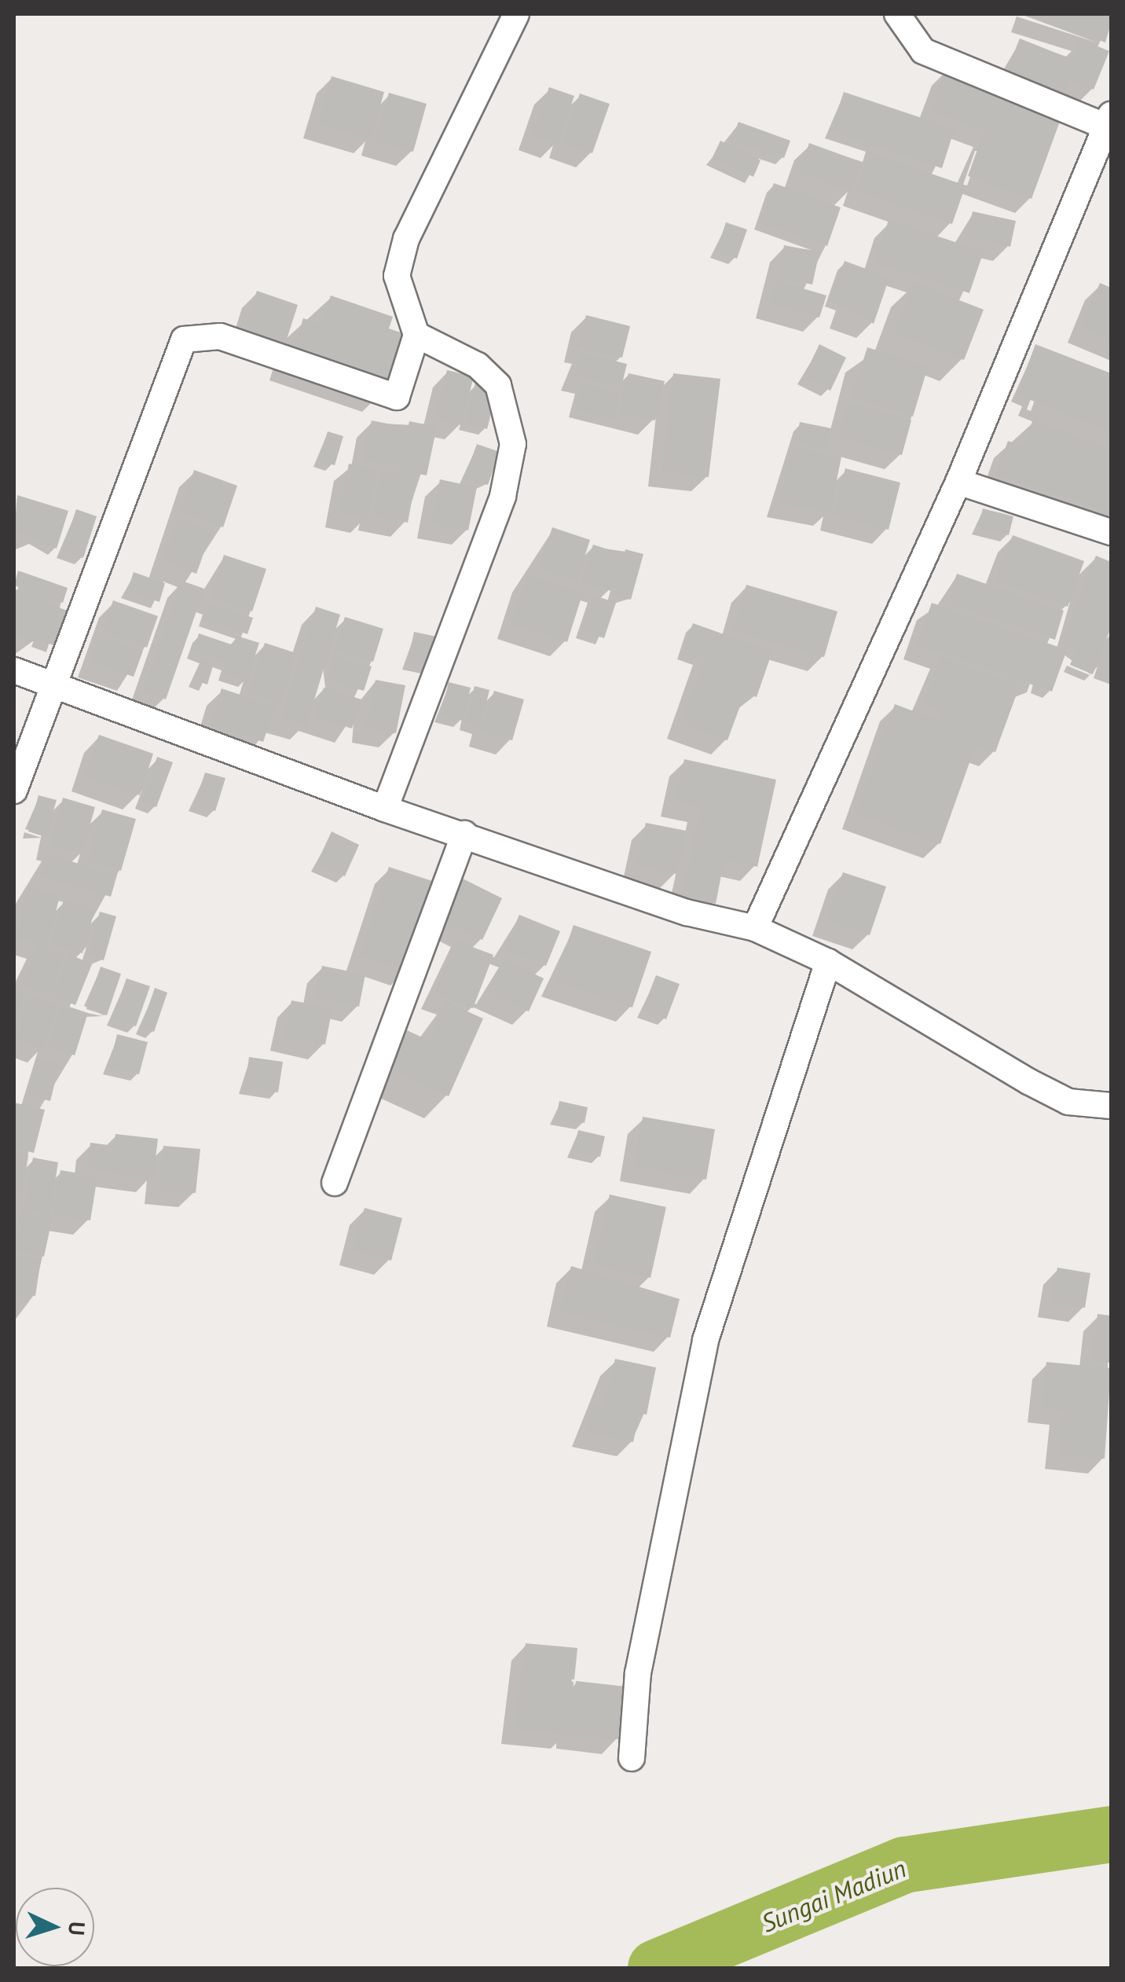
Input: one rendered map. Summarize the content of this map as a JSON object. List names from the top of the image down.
{
  "water": ["Sungai Madiun"],
  "north": "right"
}
